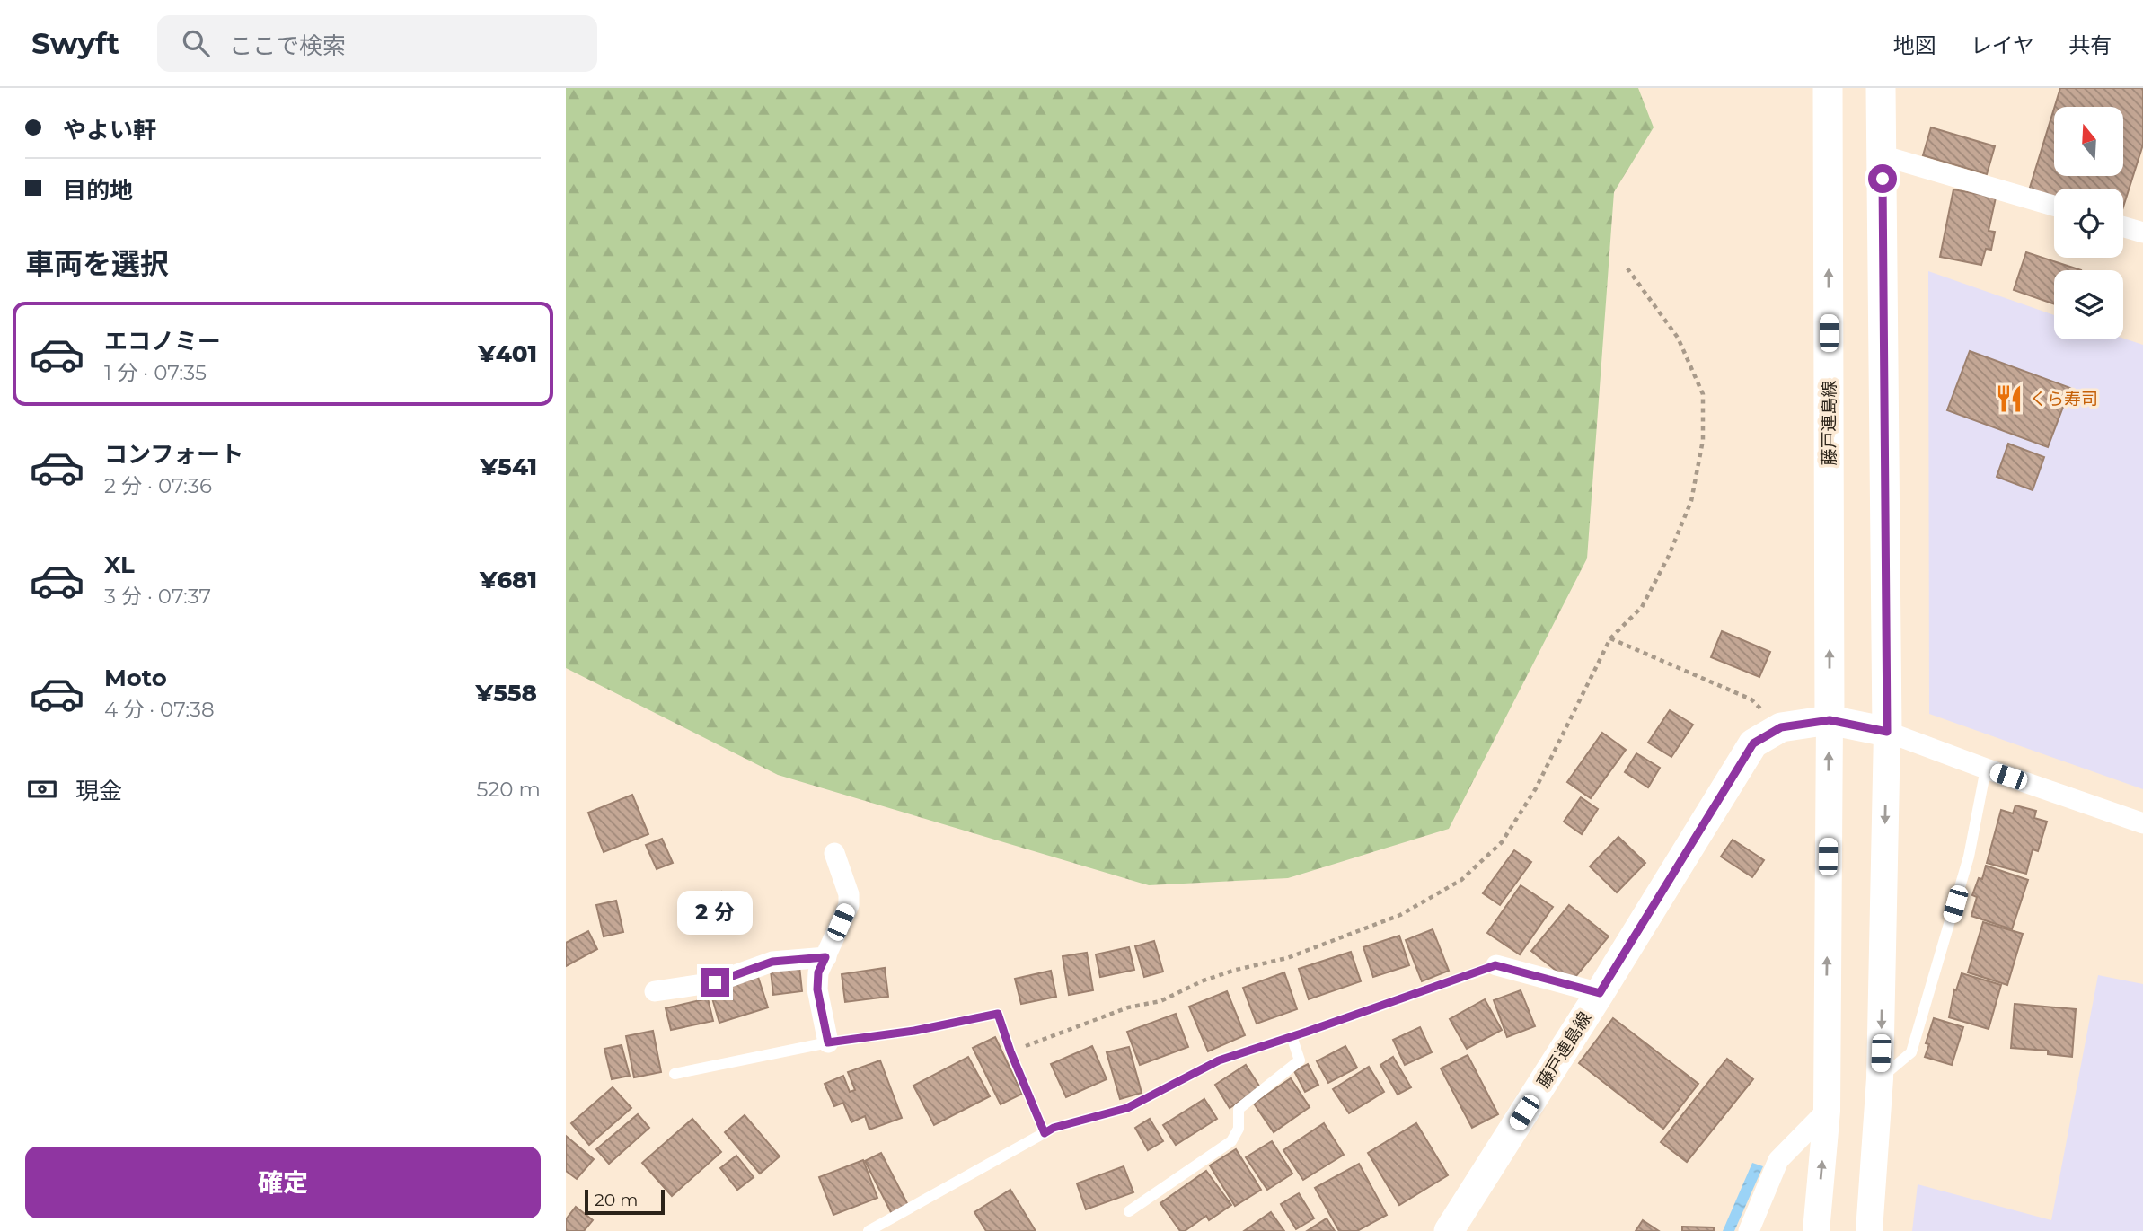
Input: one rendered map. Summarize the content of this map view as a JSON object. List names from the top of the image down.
{
  "streets": {
    "main road": ["藤戸連島線"]
  },
  "places": {
    "restaurant": ["くら寿司"]
  },
  "scale_bar": "20 m",
  "north": "top",
  "page": {
    "header": "Swyft",
    "search": "ここで検索",
    "nav": ["地図", "レイヤ", "共有"],
    "banner": ["やよい軒", "目的地"],
    "heading": "車両を選択",
    "list": [
      {
        "name": "エコノミー",
        "note": "1 分 · 07:35",
        "value": "¥401"
      },
      {
        "name": "コンフォート",
        "note": "2 分 · 07:36",
        "value": "¥541"
      },
      {
        "name": "XL",
        "note": "3 分 · 07:37",
        "value": "¥681"
      },
      {
        "name": "Moto",
        "note": "4 分 · 07:38",
        "value": "¥558"
      }
    ],
    "pay": ["現金", "520 m"],
    "bubble": "2 分",
    "buttons": "確定",
    "scale": "20 m"
  }
}
